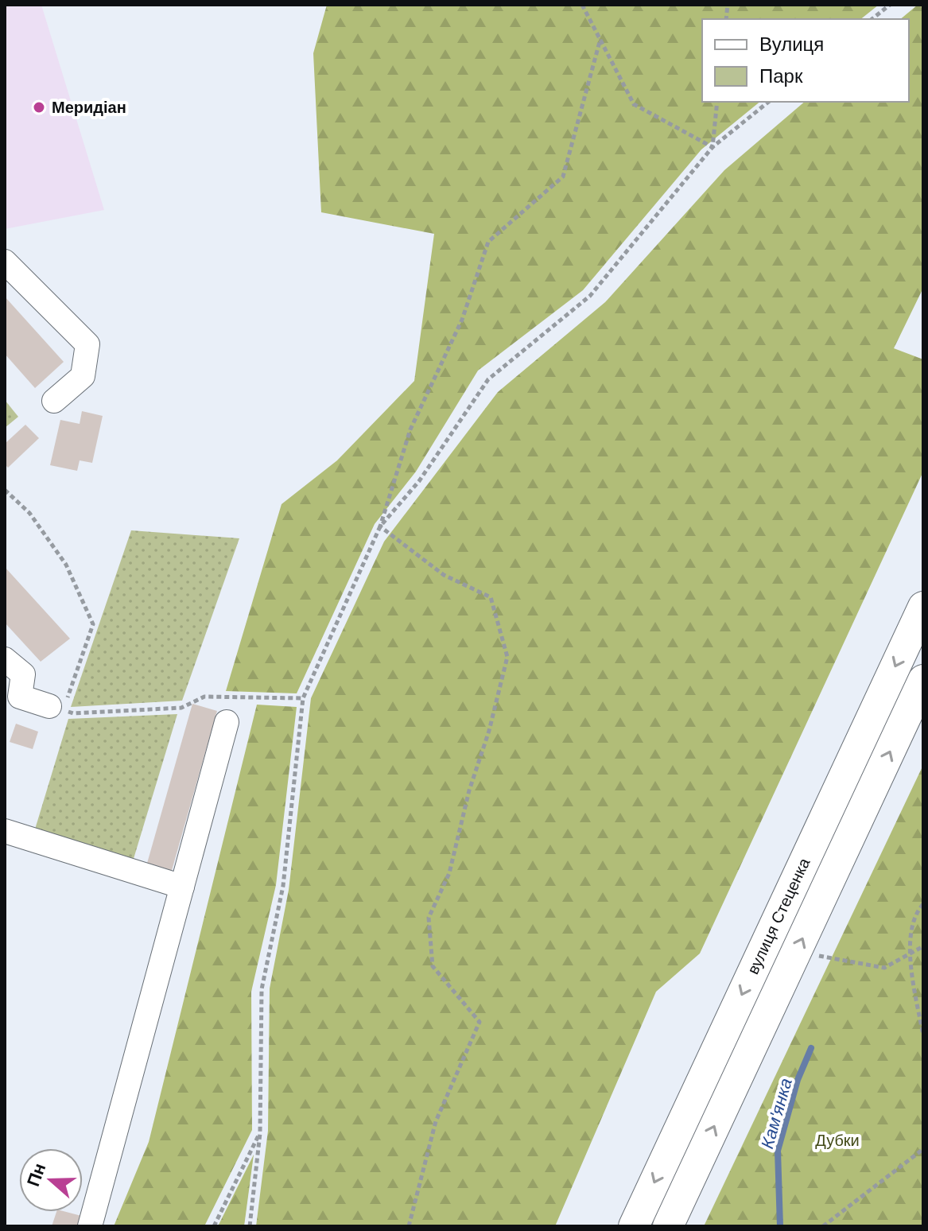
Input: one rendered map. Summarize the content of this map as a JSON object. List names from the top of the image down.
{
  "streets": {
    "main road": ["вулиця Стеценка"]
  },
  "water": ["Кам'янка"],
  "parks": ["Дубки"],
  "places": ["Меридіан"],
  "legend": ["Вулиця", "Парк"],
  "north": "left"
}
